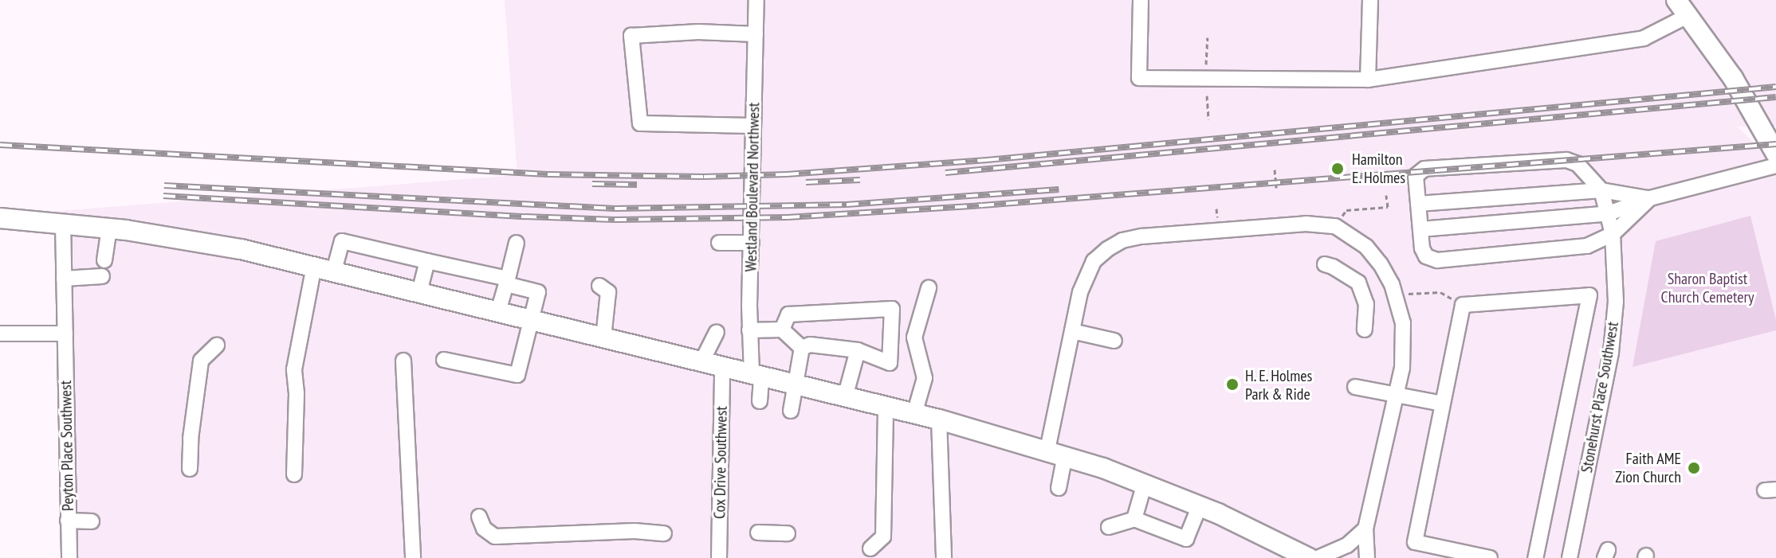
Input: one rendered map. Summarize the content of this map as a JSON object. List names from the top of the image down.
{
  "streets": {
    "street": [
      "Westland Boulevard Northwest",
      "Stonehurst Place Southwest",
      "Peyton Place Southwest",
      "Cox Drive Southwest"
    ]
  },
  "parks": ["Sharon Baptist Church Cemetery"],
  "places": ["Hamilton E. Holmes", "H. E. Holmes Park & Ride", "Faith AME Zion Church"]
}
